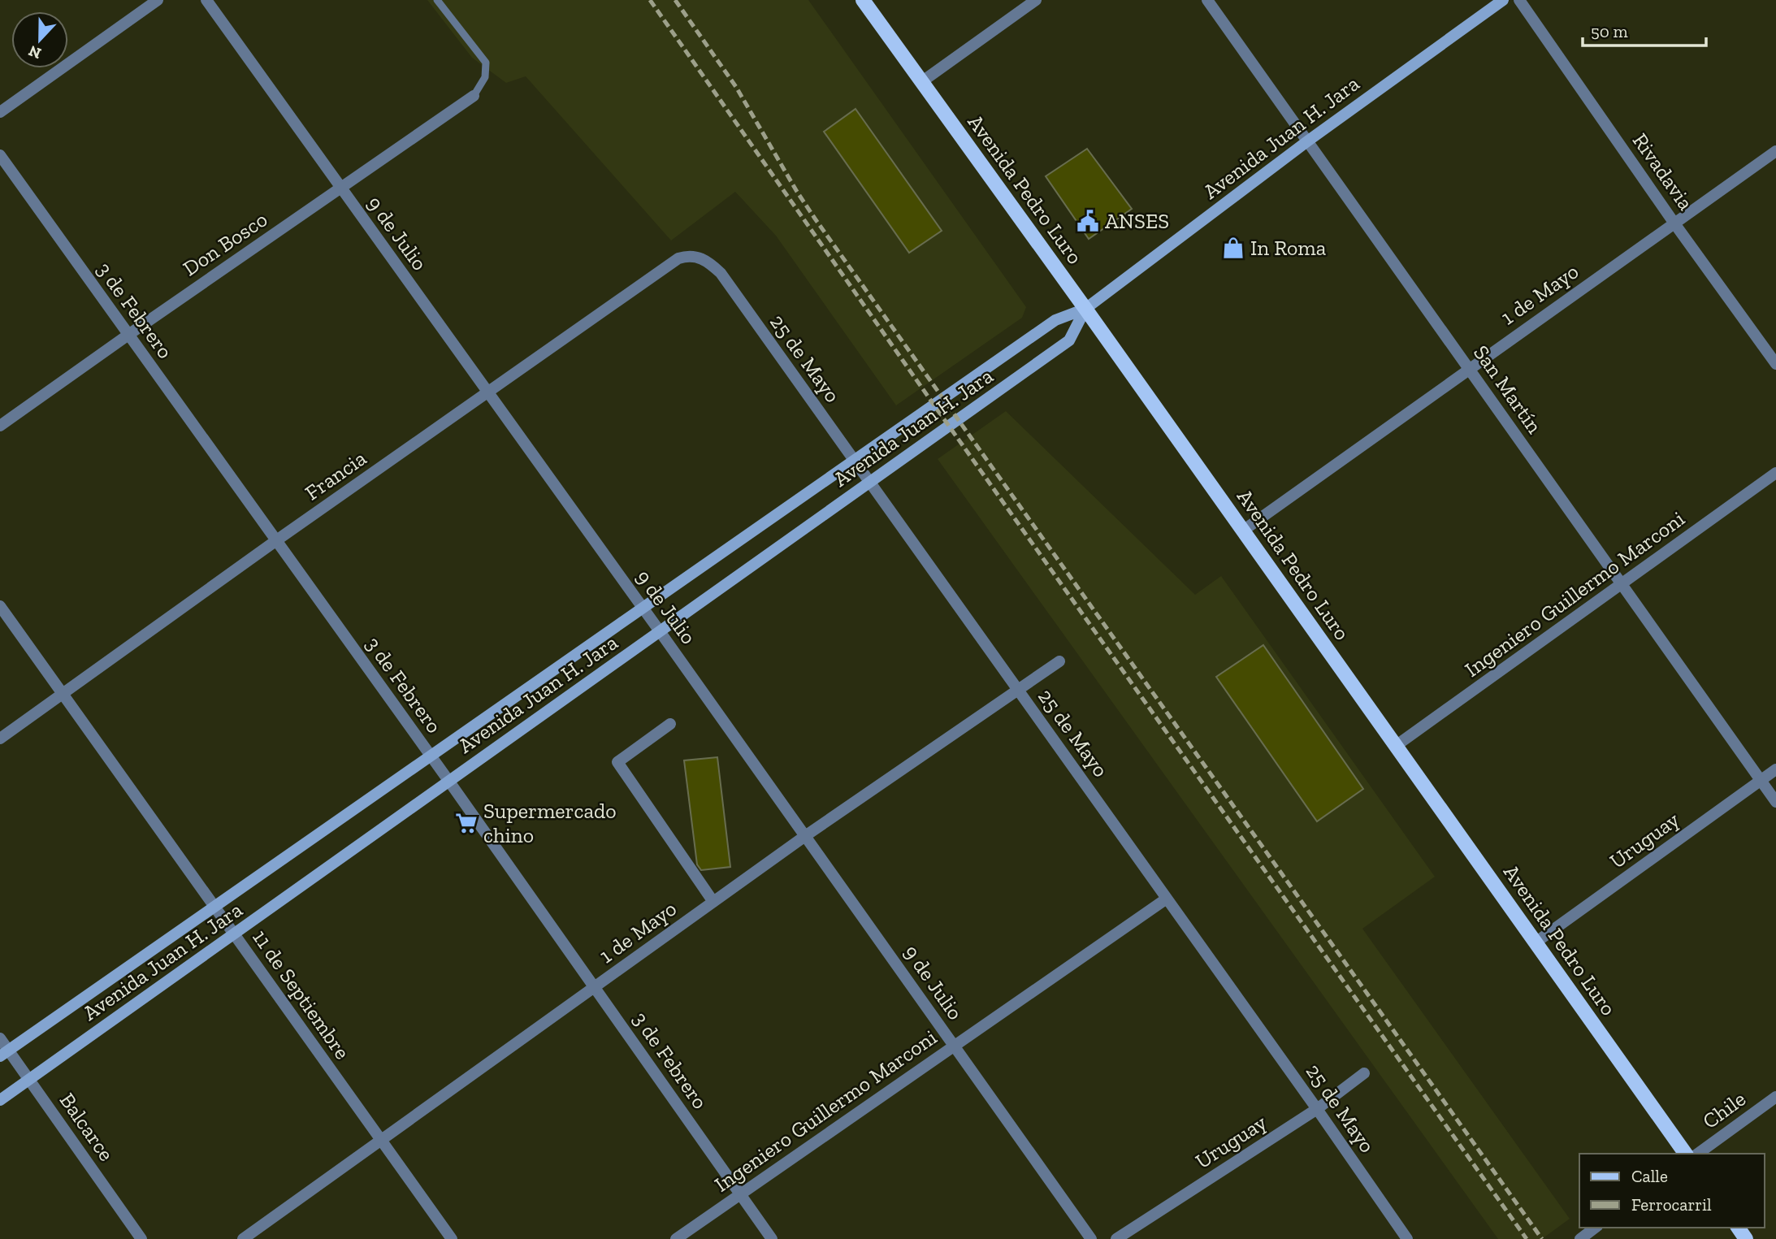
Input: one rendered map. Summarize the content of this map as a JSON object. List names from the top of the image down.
{
  "streets": {
    "main road": ["Avenida Juan H. Jara", "Avenida Pedro Luro"],
    "street": [
      "Rivadavia",
      "9 de Julio",
      "Don Bosco",
      "1 de Mayo",
      "3 de Febrero",
      "25 de Mayo",
      "San Martín",
      "Francia",
      "Ingeniero Guillermo Marconi",
      "Uruguay",
      "11 de Septiembre",
      "Chile",
      "Balcarce"
    ]
  },
  "crossings": [
    ["Avenida Juan H. Jara", "Avenida Pedro Luro"],
    ["Avenida Juan H. Jara", "9 de Julio"],
    ["Avenida Juan H. Jara", "3 de Febrero"],
    ["Avenida Juan H. Jara", "25 de Mayo"],
    ["Avenida Juan H. Jara", "San Martín"],
    ["Avenida Juan H. Jara", "11 de Septiembre"],
    ["Avenida Juan H. Jara", "Balcarce"],
    ["Rivadavia", "1 de Mayo"],
    ["Avenida Pedro Luro", "1 de Mayo"],
    ["Avenida Pedro Luro", "Ingeniero Guillermo Marconi"],
    ["Avenida Pedro Luro", "Uruguay"],
    ["9 de Julio", "Don Bosco"],
    ["9 de Julio", "1 de Mayo"],
    ["9 de Julio", "Francia"],
    ["9 de Julio", "Ingeniero Guillermo Marconi"],
    ["Don Bosco", "3 de Febrero"],
    ["1 de Mayo", "3 de Febrero"],
    ["1 de Mayo", "25 de Mayo"],
    ["1 de Mayo", "San Martín"],
    ["1 de Mayo", "11 de Septiembre"],
    ["3 de Febrero", "Francia"],
    ["3 de Febrero", "Ingeniero Guillermo Marconi"],
    ["25 de Mayo", "Francia"],
    ["25 de Mayo", "Ingeniero Guillermo Marconi"],
    ["25 de Mayo", "Uruguay"],
    ["San Martín", "Ingeniero Guillermo Marconi"],
    ["San Martín", "Uruguay"],
    ["Francia", "11 de Septiembre"]
  ],
  "places": {
    "public building": ["ANSES"],
    "shop": ["In Roma"],
    "supermarket": ["Supermercado chino"]
  },
  "legend": ["Calle", "Ferrocarril"],
  "scale_bar": "50 m",
  "north": "bottom"
}
